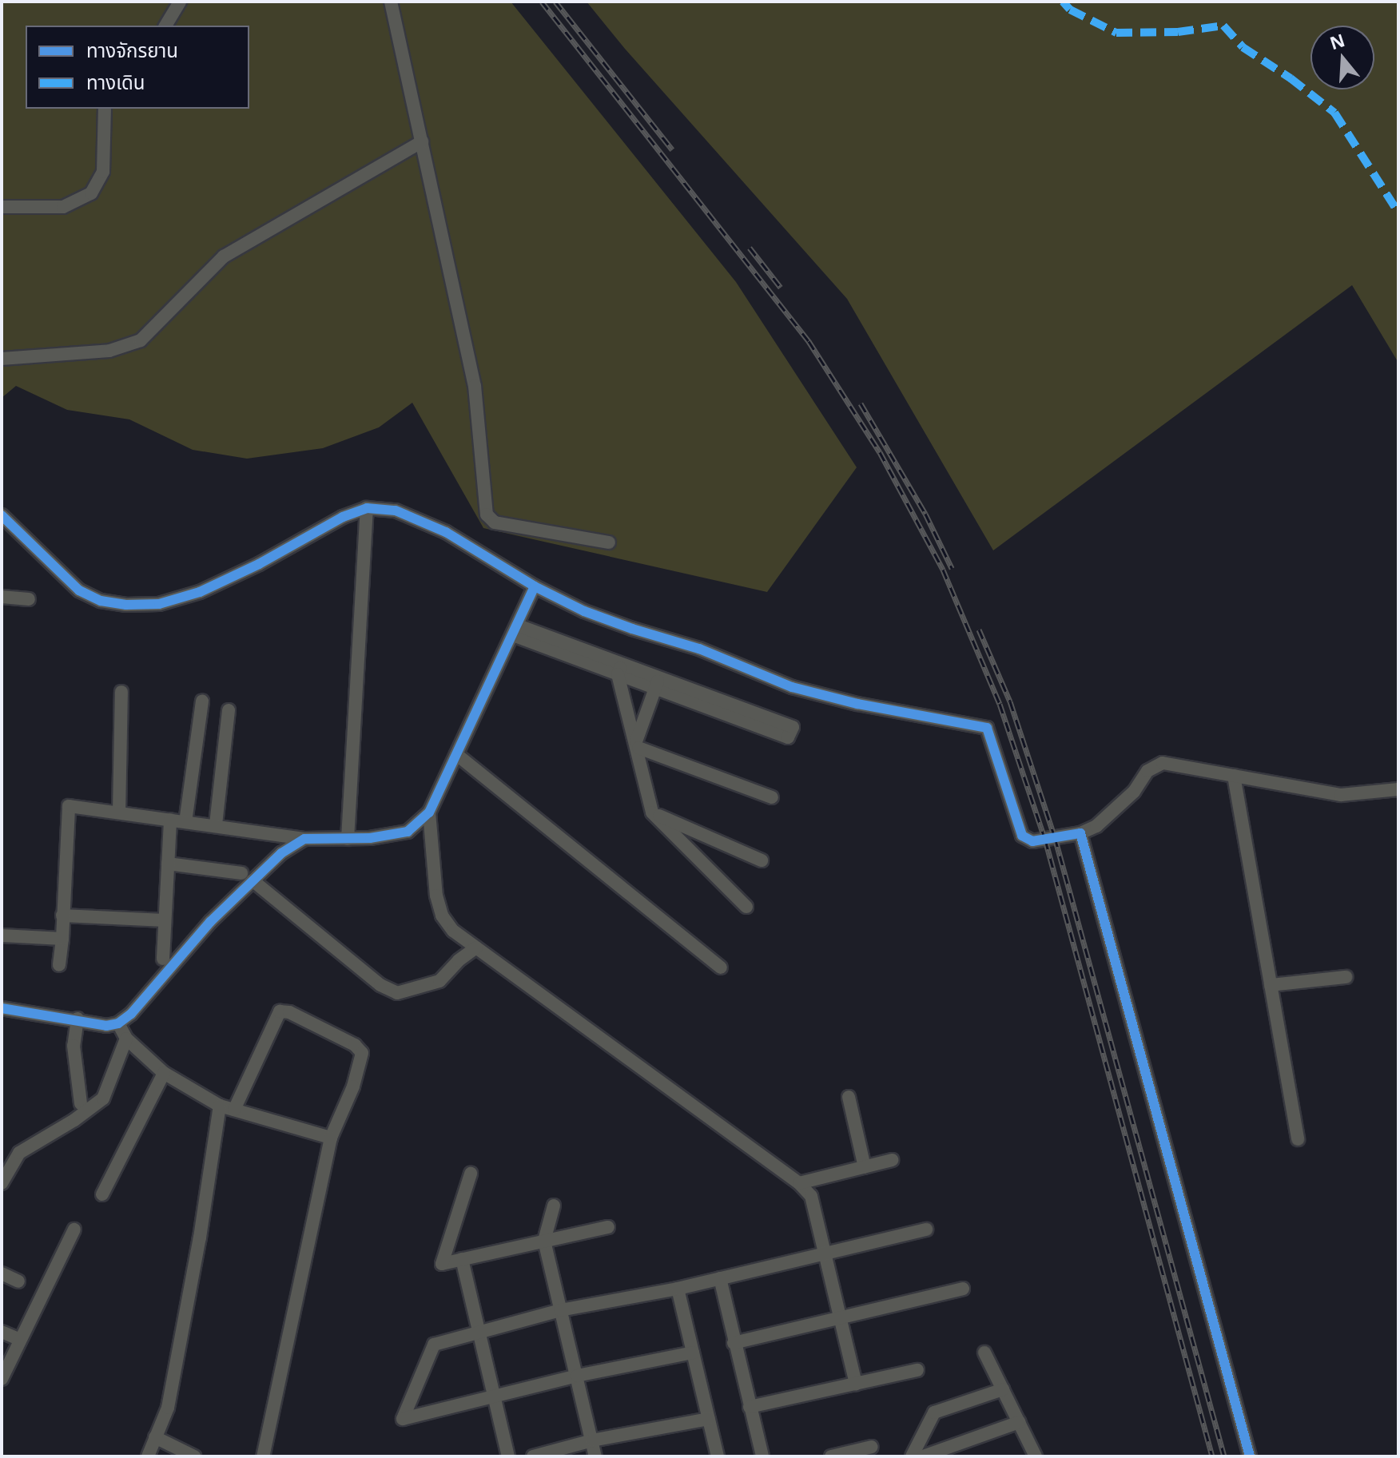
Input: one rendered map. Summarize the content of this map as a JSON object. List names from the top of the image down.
{
  "legend": ["ทางจักรยาน", "ทางเดิน"],
  "north": "top"
}
